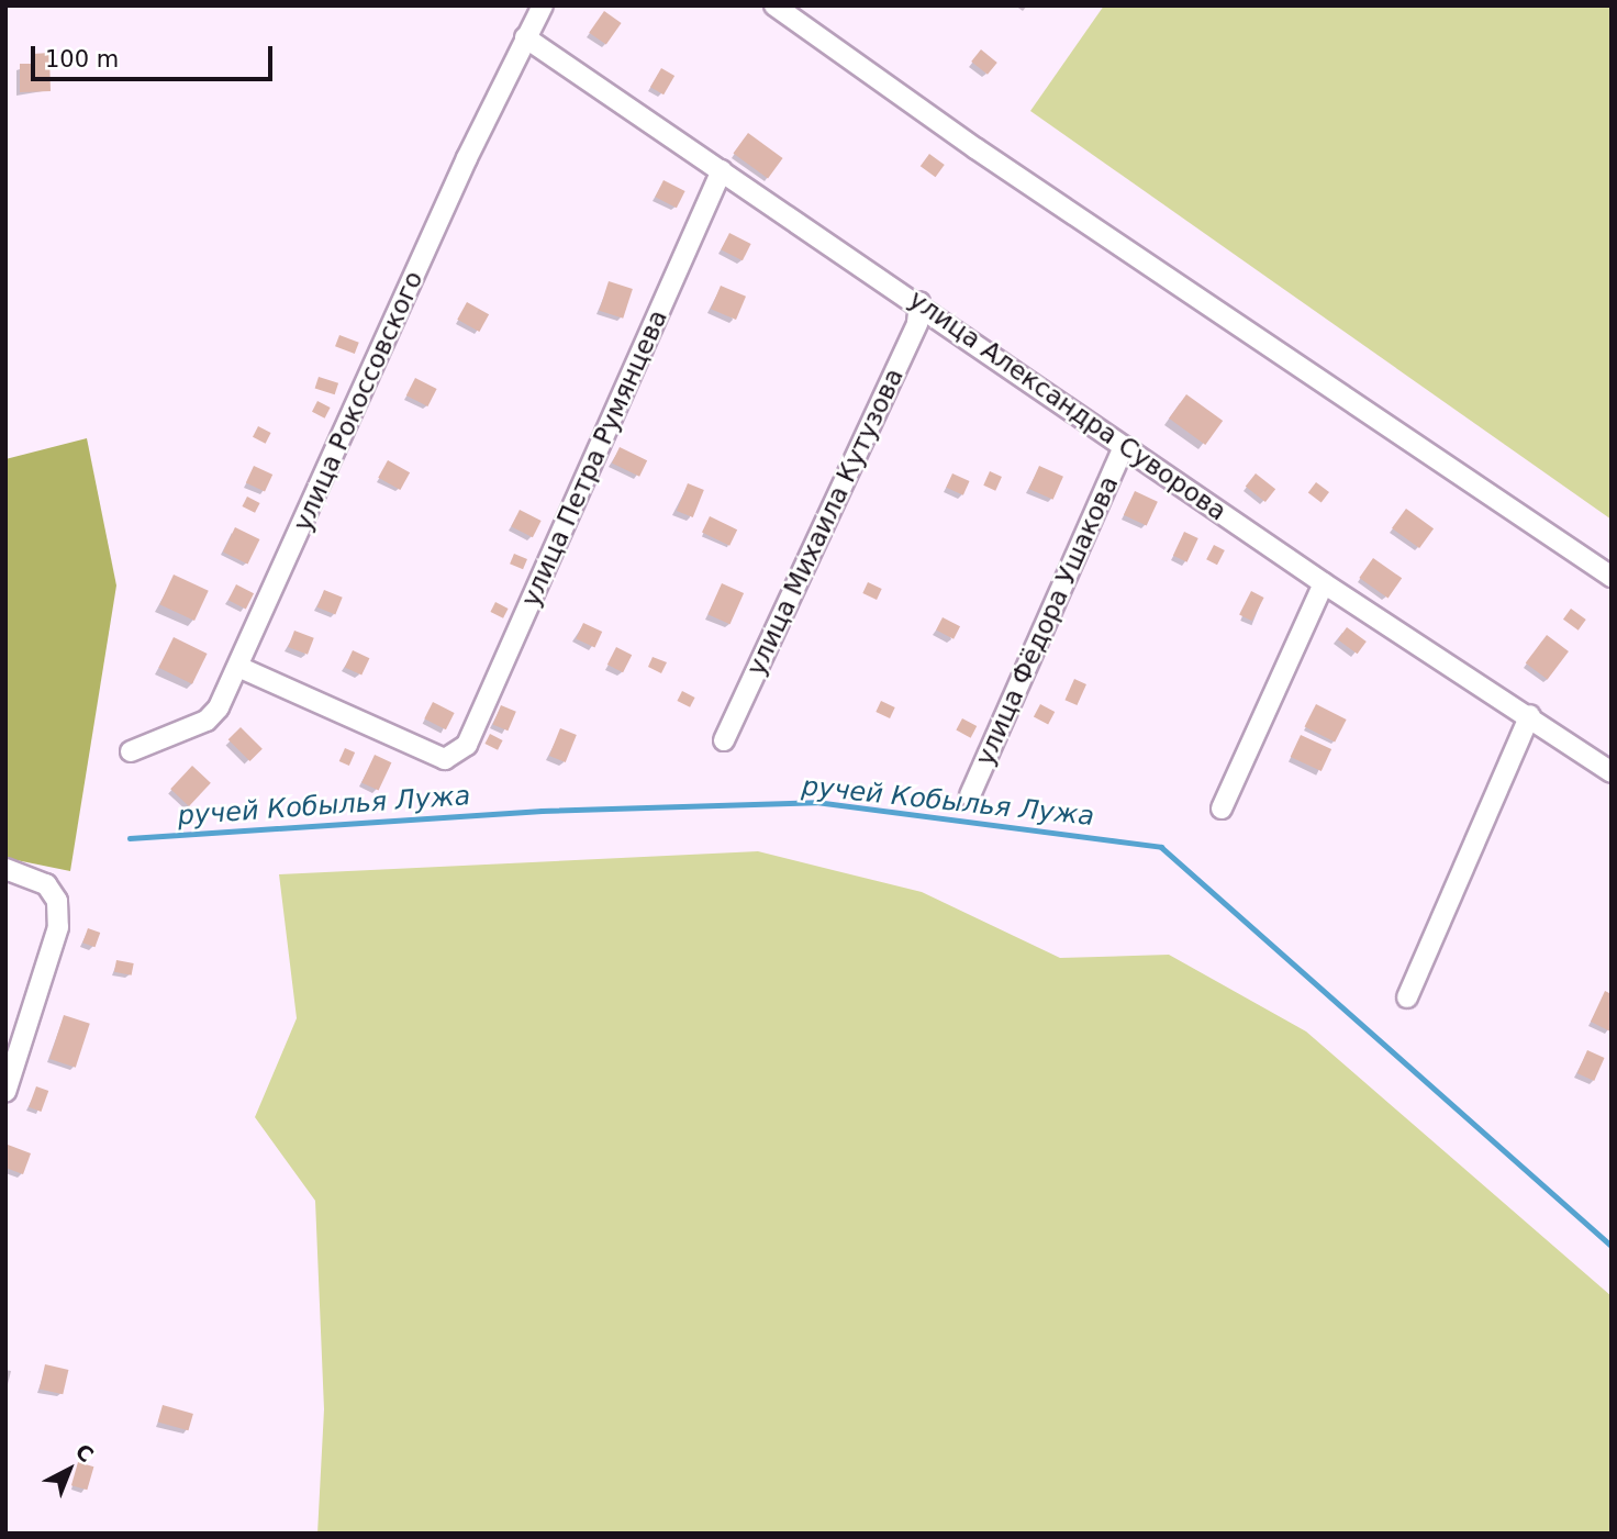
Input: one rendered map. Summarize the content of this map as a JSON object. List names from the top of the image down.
{
  "streets": {
    "street": [
      "улица Рокоссовского",
      "улица Александра Суворова",
      "улица Петра Румянцева",
      "улица Михаила Кутузова",
      "улица Фёдора Ушакова"
    ]
  },
  "crossings": [
    ["улица Рокоссовского", "улица Александра Суворова"],
    ["улица Рокоссовского", "улица Петра Румянцева"],
    ["улица Александра Суворова", "улица Петра Румянцева"],
    ["улица Александра Суворова", "улица Михаила Кутузова"],
    ["улица Александра Суворова", "улица Фёдора Ушакова"]
  ],
  "water": ["ручей Кобылья Лужа"],
  "scale_bar": "100 m",
  "north": "top right"
}
